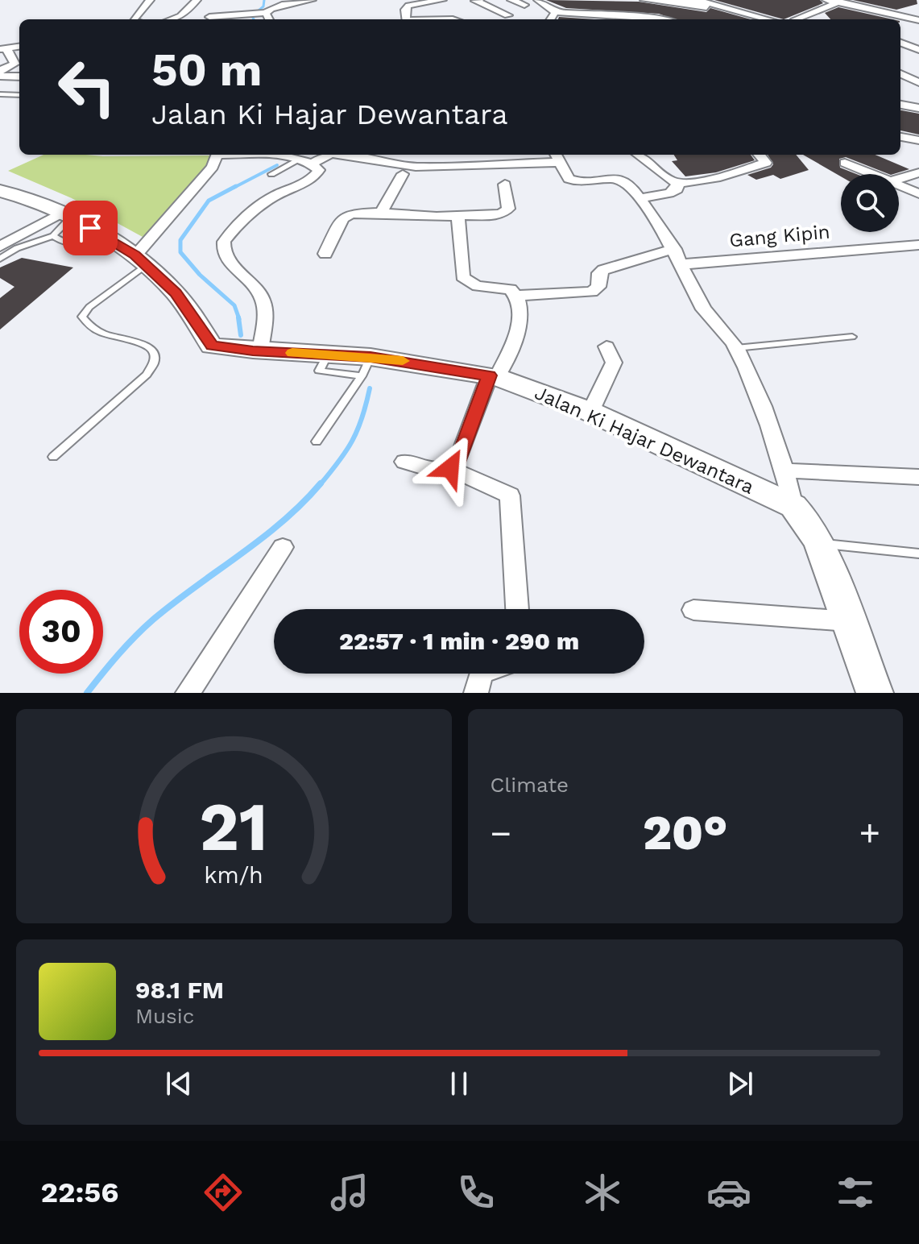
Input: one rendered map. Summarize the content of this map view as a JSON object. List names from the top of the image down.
{
  "streets": {
    "main road": ["Jalan Ki Hajar Dewantara"],
    "street": ["Gang Kipin"]
  },
  "page": {
    "turn": ["50 m", "Jalan Ki Hajar Dewantara"],
    "limit": "30",
    "trip": "22:57 · 1 min · 290 m",
    "tile": "Climate",
    "heat": ["−", "20°", "+"],
    "song": ["98.1 FM", "Music"],
    "tabs": "22:56",
    "gauge": ["21", "km/h"]
  }
}
